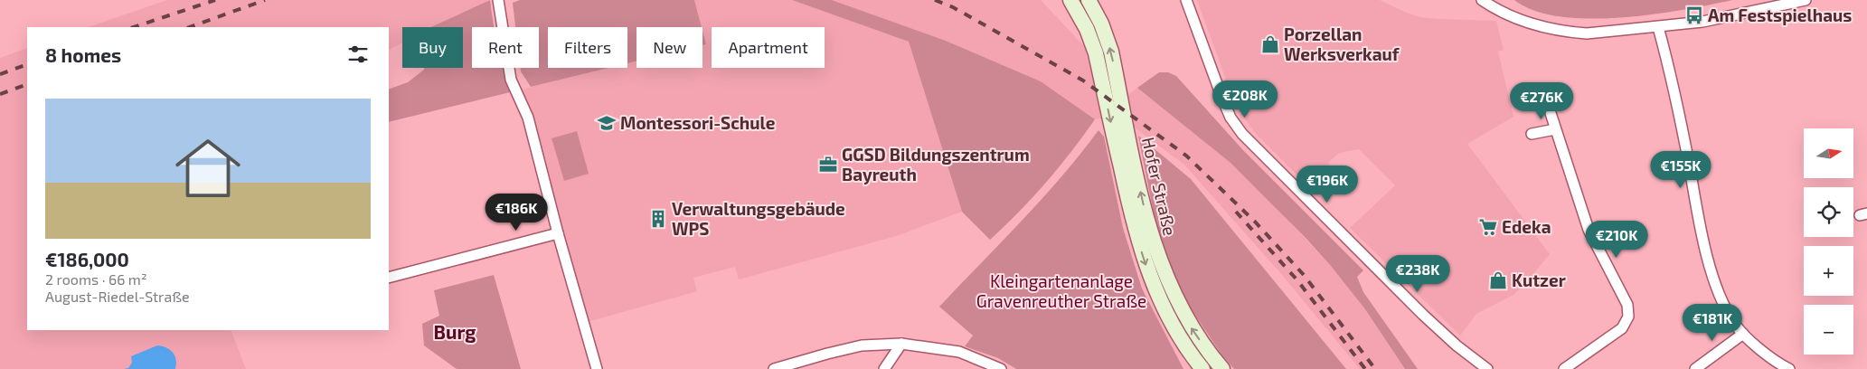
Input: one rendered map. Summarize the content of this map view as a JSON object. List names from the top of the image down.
{
  "streets": {
    "main road": ["Hofer Straße"]
  },
  "districts": ["Burg"],
  "parks": ["Kleingartenanlage Gravenreuther Straße"],
  "places": {
    "bus stop": ["Am Festspielhaus"],
    "shop": ["Porzellan Werksverkauf", "Kutzer"],
    "school or university": ["Montessori-Schule"],
    "office": ["GGSD Bildungszentrum Bayreuth"],
    "building": ["Verwaltungsgebäude WPS"],
    "supermarket": ["Edeka"]
  },
  "north": "right",
  "page": {
    "chip": [
      "Buy",
      "Rent",
      "Filters",
      "New",
      "Apartment"
    ],
    "heading": "8 homes",
    "price": [
      "€208K",
      "€276K",
      "€155K",
      "€196K",
      "€186K",
      "€210K",
      "€238K",
      "€181K"
    ],
    "list": [
      {
        "name": "€186,000",
        "note": "2 rooms · 66 m² · August-Riedel-Straße"
      }
    ],
    "map_buttons": ["+", "−"]
  }
}
